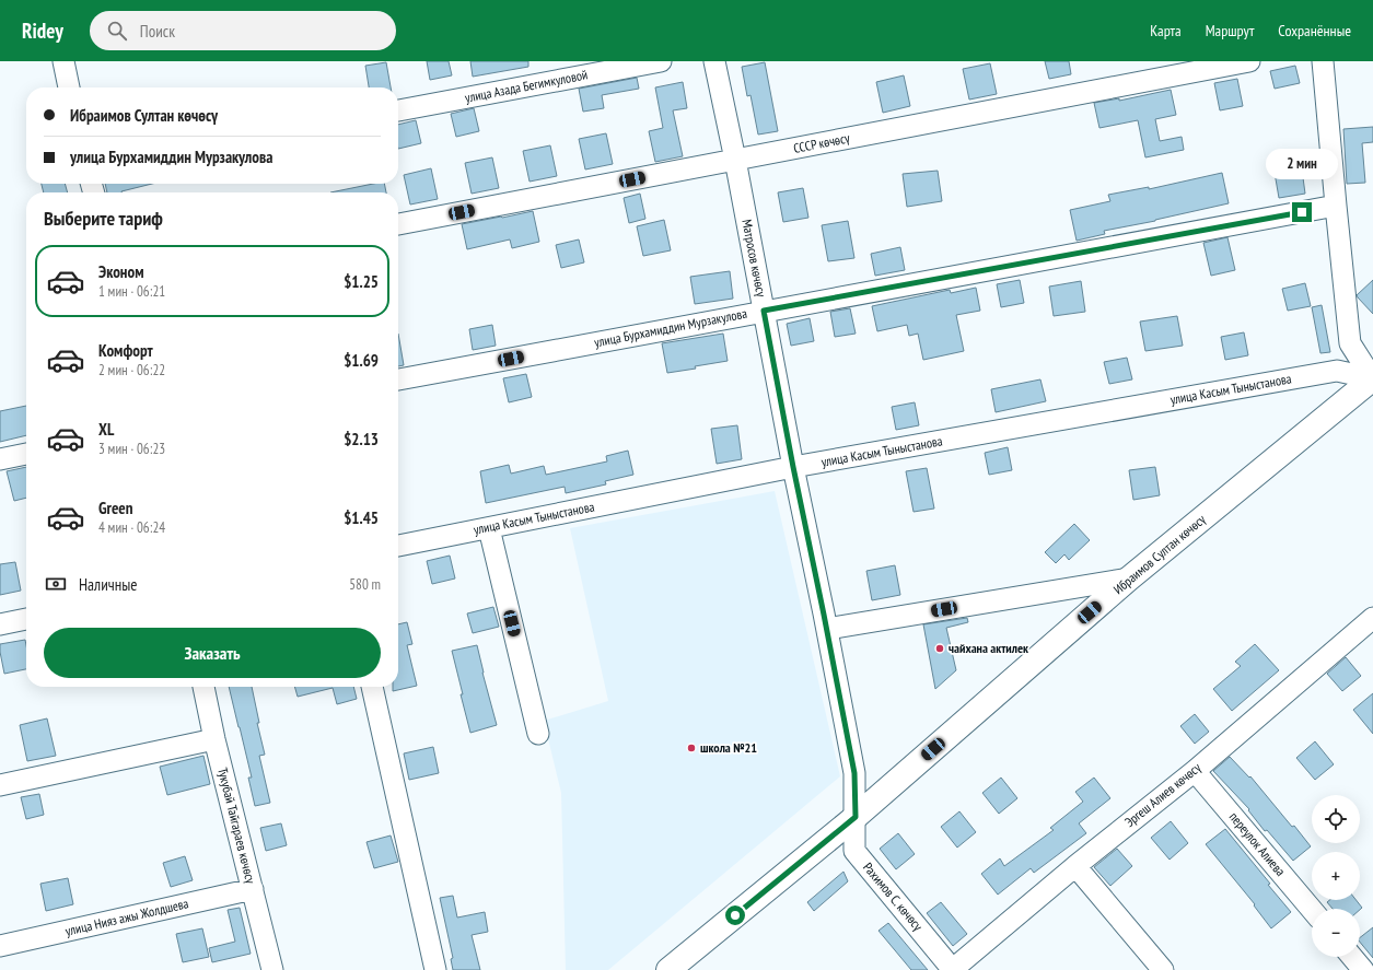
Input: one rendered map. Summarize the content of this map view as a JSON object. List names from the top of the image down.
{
  "streets": {
    "main road": ["Ибраимов Султан көчөсү"],
    "street": [
      "улица Азада Бегимкуловой",
      "СССР көчөсү",
      "Матросов көчөсү",
      "улица Бурхамиддин Мурзакулова",
      "улица Касым Тыныстанова",
      "Эргеш Алиев көчөсү",
      "Тукубай Тайгараев көчөсү",
      "переулок Алиева",
      "Рахимов С. көчөсү",
      "улица Нияз ажы Жолдшева"
    ]
  },
  "crossings": [
    ["СССР көчөсү", "Матросов көчөсү"],
    ["Матросов көчөсү", "улица Бурхамиддин Мурзакулова"],
    ["Матросов көчөсү", "улица Касым Тыныстанова"],
    ["Матросов көчөсү", "Ибраимов Султан көчөсү"],
    ["Матросов көчөсү", "Рахимов С. көчөсү"],
    ["улица Касым Тыныстанова", "Ибраимов Султан көчөсү"],
    ["Ибраимов Султан көчөсү", "Рахимов С. көчөсү"],
    ["Эргеш Алиев көчөсү", "переулок Алиева"],
    ["Эргеш Алиев көчөсү", "Рахимов С. көчөсү"],
    ["Тукубай Тайгараев көчөсү", "улица Нияз ажы Жолдшева"]
  ],
  "places": ["чайхана актилек", "школа №21"],
  "page": {
    "header": "Ridey",
    "search": "Поиск",
    "nav": ["Карта", "Маршрут", "Сохранённые"],
    "banner": ["Ибраимов Султан көчөсү", "улица Бурхамиддин Мурзакулова"],
    "bubble": "2 мин",
    "heading": "Выберите тариф",
    "list": [
      {
        "name": "Эконом",
        "note": "1 мин · 06:21",
        "value": "$1.25"
      },
      {
        "name": "Комфорт",
        "note": "2 мин · 06:22",
        "value": "$1.69"
      },
      {
        "name": "XL",
        "note": "3 мин · 06:23",
        "value": "$2.13"
      },
      {
        "name": "Green",
        "note": "4 мин · 06:24",
        "value": "$1.45"
      }
    ],
    "pay": ["Наличные", "580 m"],
    "buttons": "Заказать",
    "map_buttons": ["+", "−"]
  }
}
